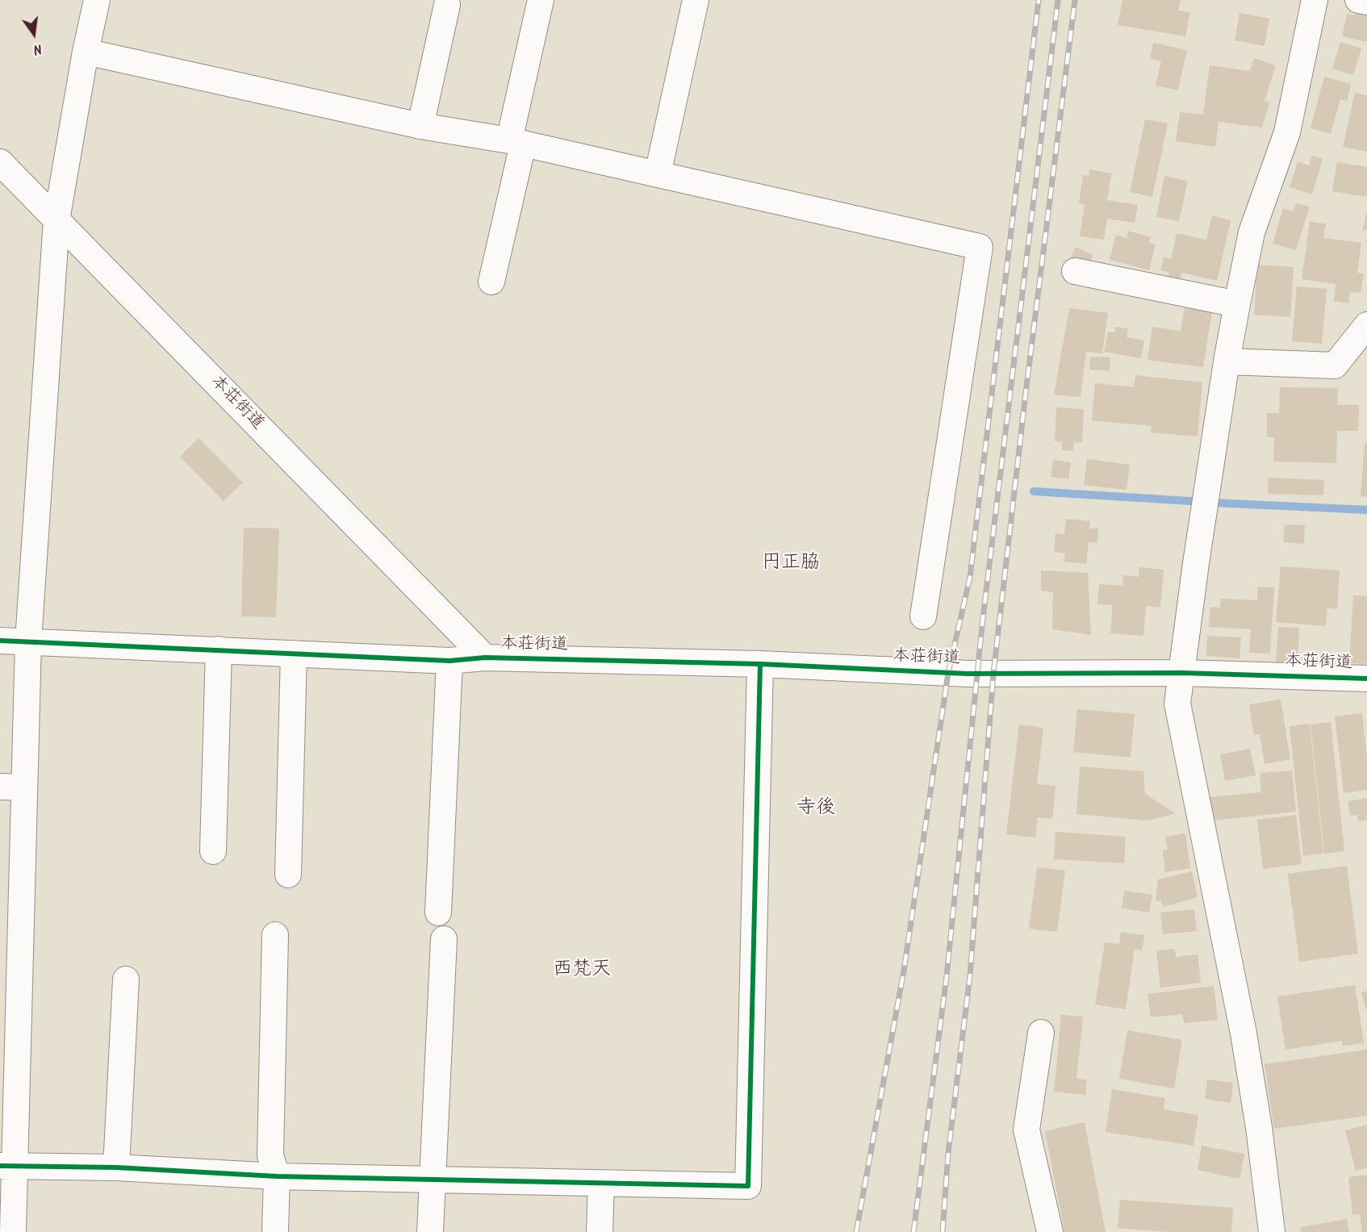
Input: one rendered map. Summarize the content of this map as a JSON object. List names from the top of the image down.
{
  "streets": {
    "street": ["本荘街道"]
  },
  "districts": ["円正脇", "寺後", "西梵天"],
  "north": "bottom"
}
